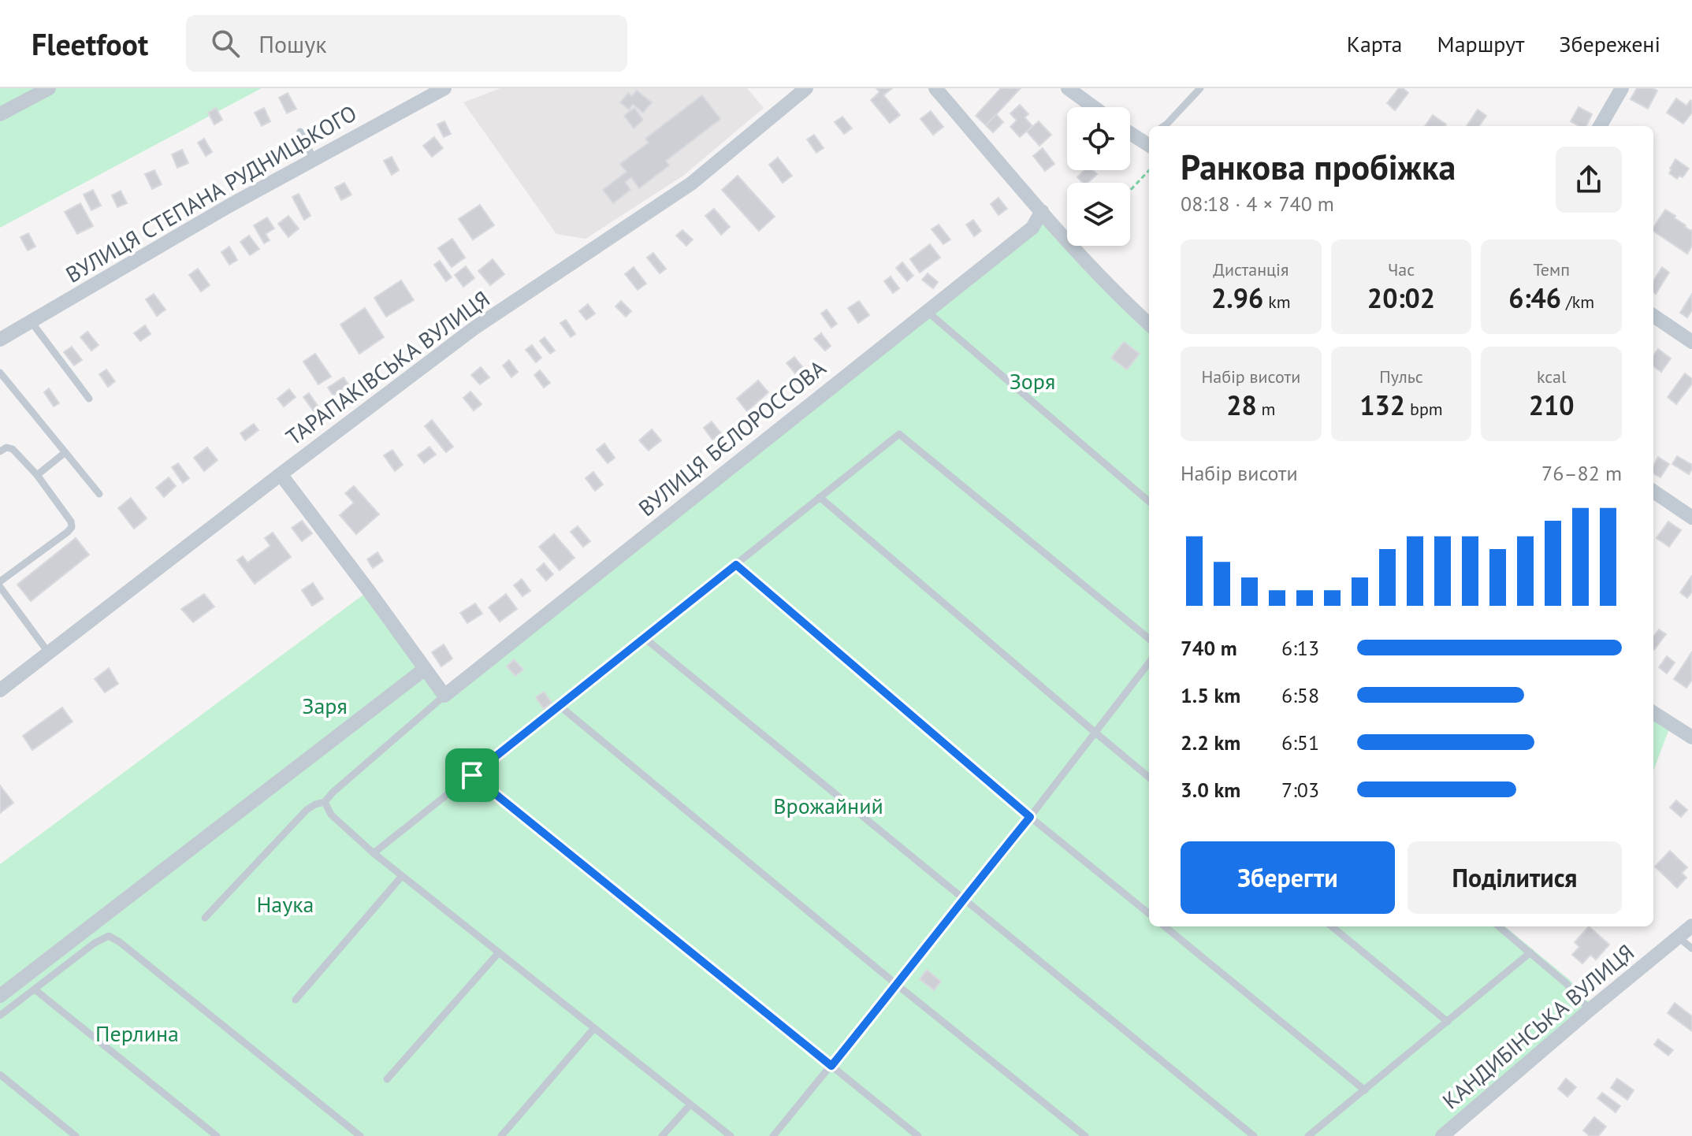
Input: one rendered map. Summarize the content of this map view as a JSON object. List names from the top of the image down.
{
  "streets": {
    "street": [
      "ВУЛИЦЯ СТЕПАНА РУДНИЦЬКОГО",
      "ТАРАПАКІВСЬКА ВУЛИЦЯ",
      "ВУЛИЦЯ БЄЛОРОССОВА",
      "КАНДИБІНСЬКА ВУЛИЦЯ"
    ]
  },
  "parks": [
    "Зоря",
    "Заря",
    "Врожайний",
    "Наука",
    "Перлина"
  ],
  "page": {
    "header": "Fleetfoot",
    "search": "Пошук",
    "nav": ["Карта", "Маршрут", "Збережені"],
    "heading": ["Ранкова пробіжка", "08:18 · 4 × 740 m"],
    "stats": [
      ["Дистанція", "2.96 km"],
      ["Час", "20:02"],
      ["Темп", "6:46 /km"],
      ["Набір висоти", "28 m"],
      ["Пульс", "132 bpm"],
      ["kcal", "210"]
    ],
    "chart": ["Набір висоти", "76–82 m"],
    "list": [
      {
        "name": "740 m",
        "note": "6:13"
      },
      {
        "name": "1.5 km",
        "note": "6:58"
      },
      {
        "name": "2.2 km",
        "note": "6:51"
      },
      {
        "name": "3.0 km",
        "note": "7:03"
      }
    ],
    "buttons": ["Зберегти", "Поділитися"]
  }
}
